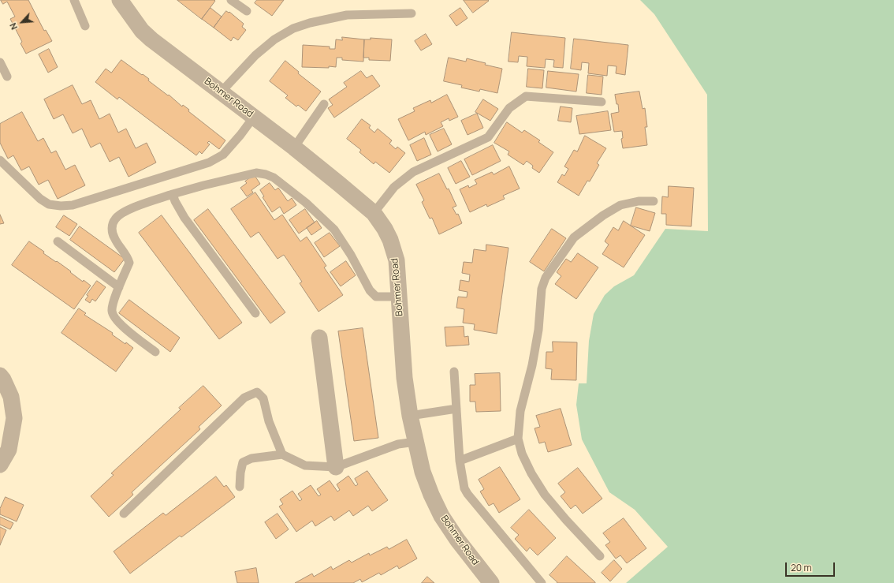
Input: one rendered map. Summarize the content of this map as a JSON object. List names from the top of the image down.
{
  "streets": {
    "street": ["Bohmer Road"]
  },
  "scale_bar": "20 m",
  "north": "bottom left"
}
